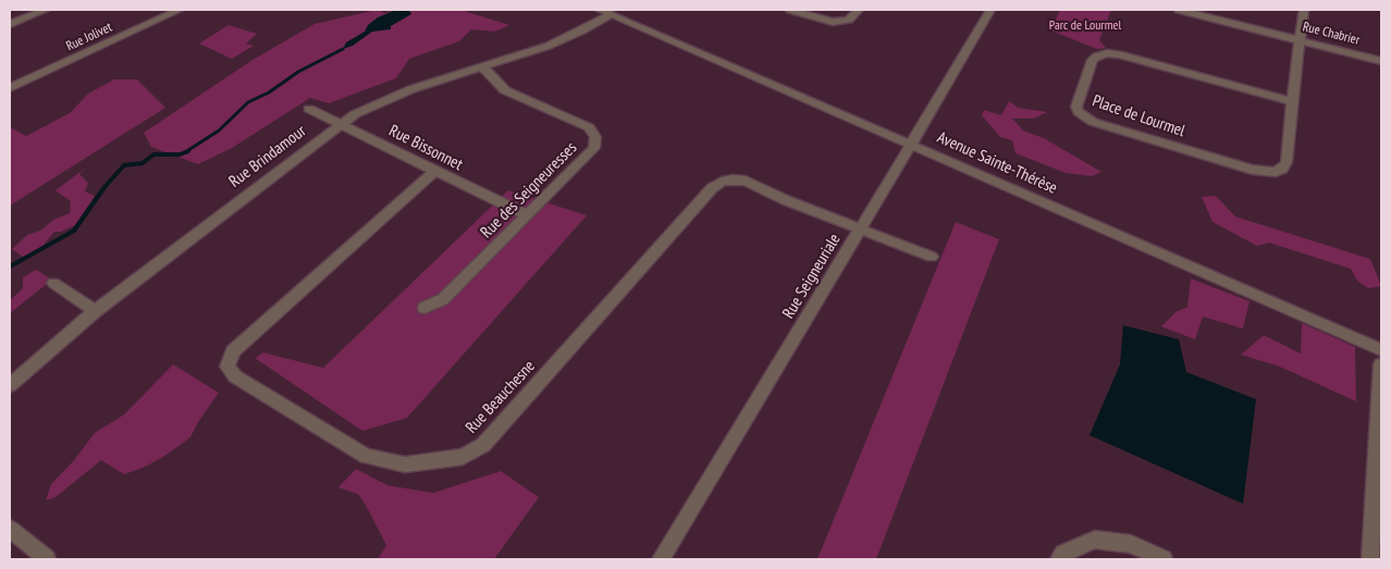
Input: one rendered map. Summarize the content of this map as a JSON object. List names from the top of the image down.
{
  "streets": {
    "street": [
      "Rue Chabrier",
      "Rue Jolivet",
      "Place de Lourmel",
      "Rue Bissonnet",
      "Rue Brindamour",
      "Avenue Sainte-Thérèse",
      "Rue des Seigneuresses",
      "Rue Seigneuriale",
      "Rue Beauchesne"
    ]
  },
  "crossings": [
    ["Rue Chabrier", "Place de Lourmel"],
    ["Rue Bissonnet", "Rue Brindamour"],
    ["Rue Bissonnet", "Rue des Seigneuresses"],
    ["Rue Bissonnet", "Rue Beauchesne"],
    ["Rue Brindamour", "Avenue Sainte-Thérèse"],
    ["Rue Brindamour", "Rue des Seigneuresses"],
    ["Avenue Sainte-Thérèse", "Rue Seigneuriale"],
    ["Rue Seigneuriale", "Rue Beauchesne"]
  ],
  "parks": ["Parc de Lourmel"]
}
